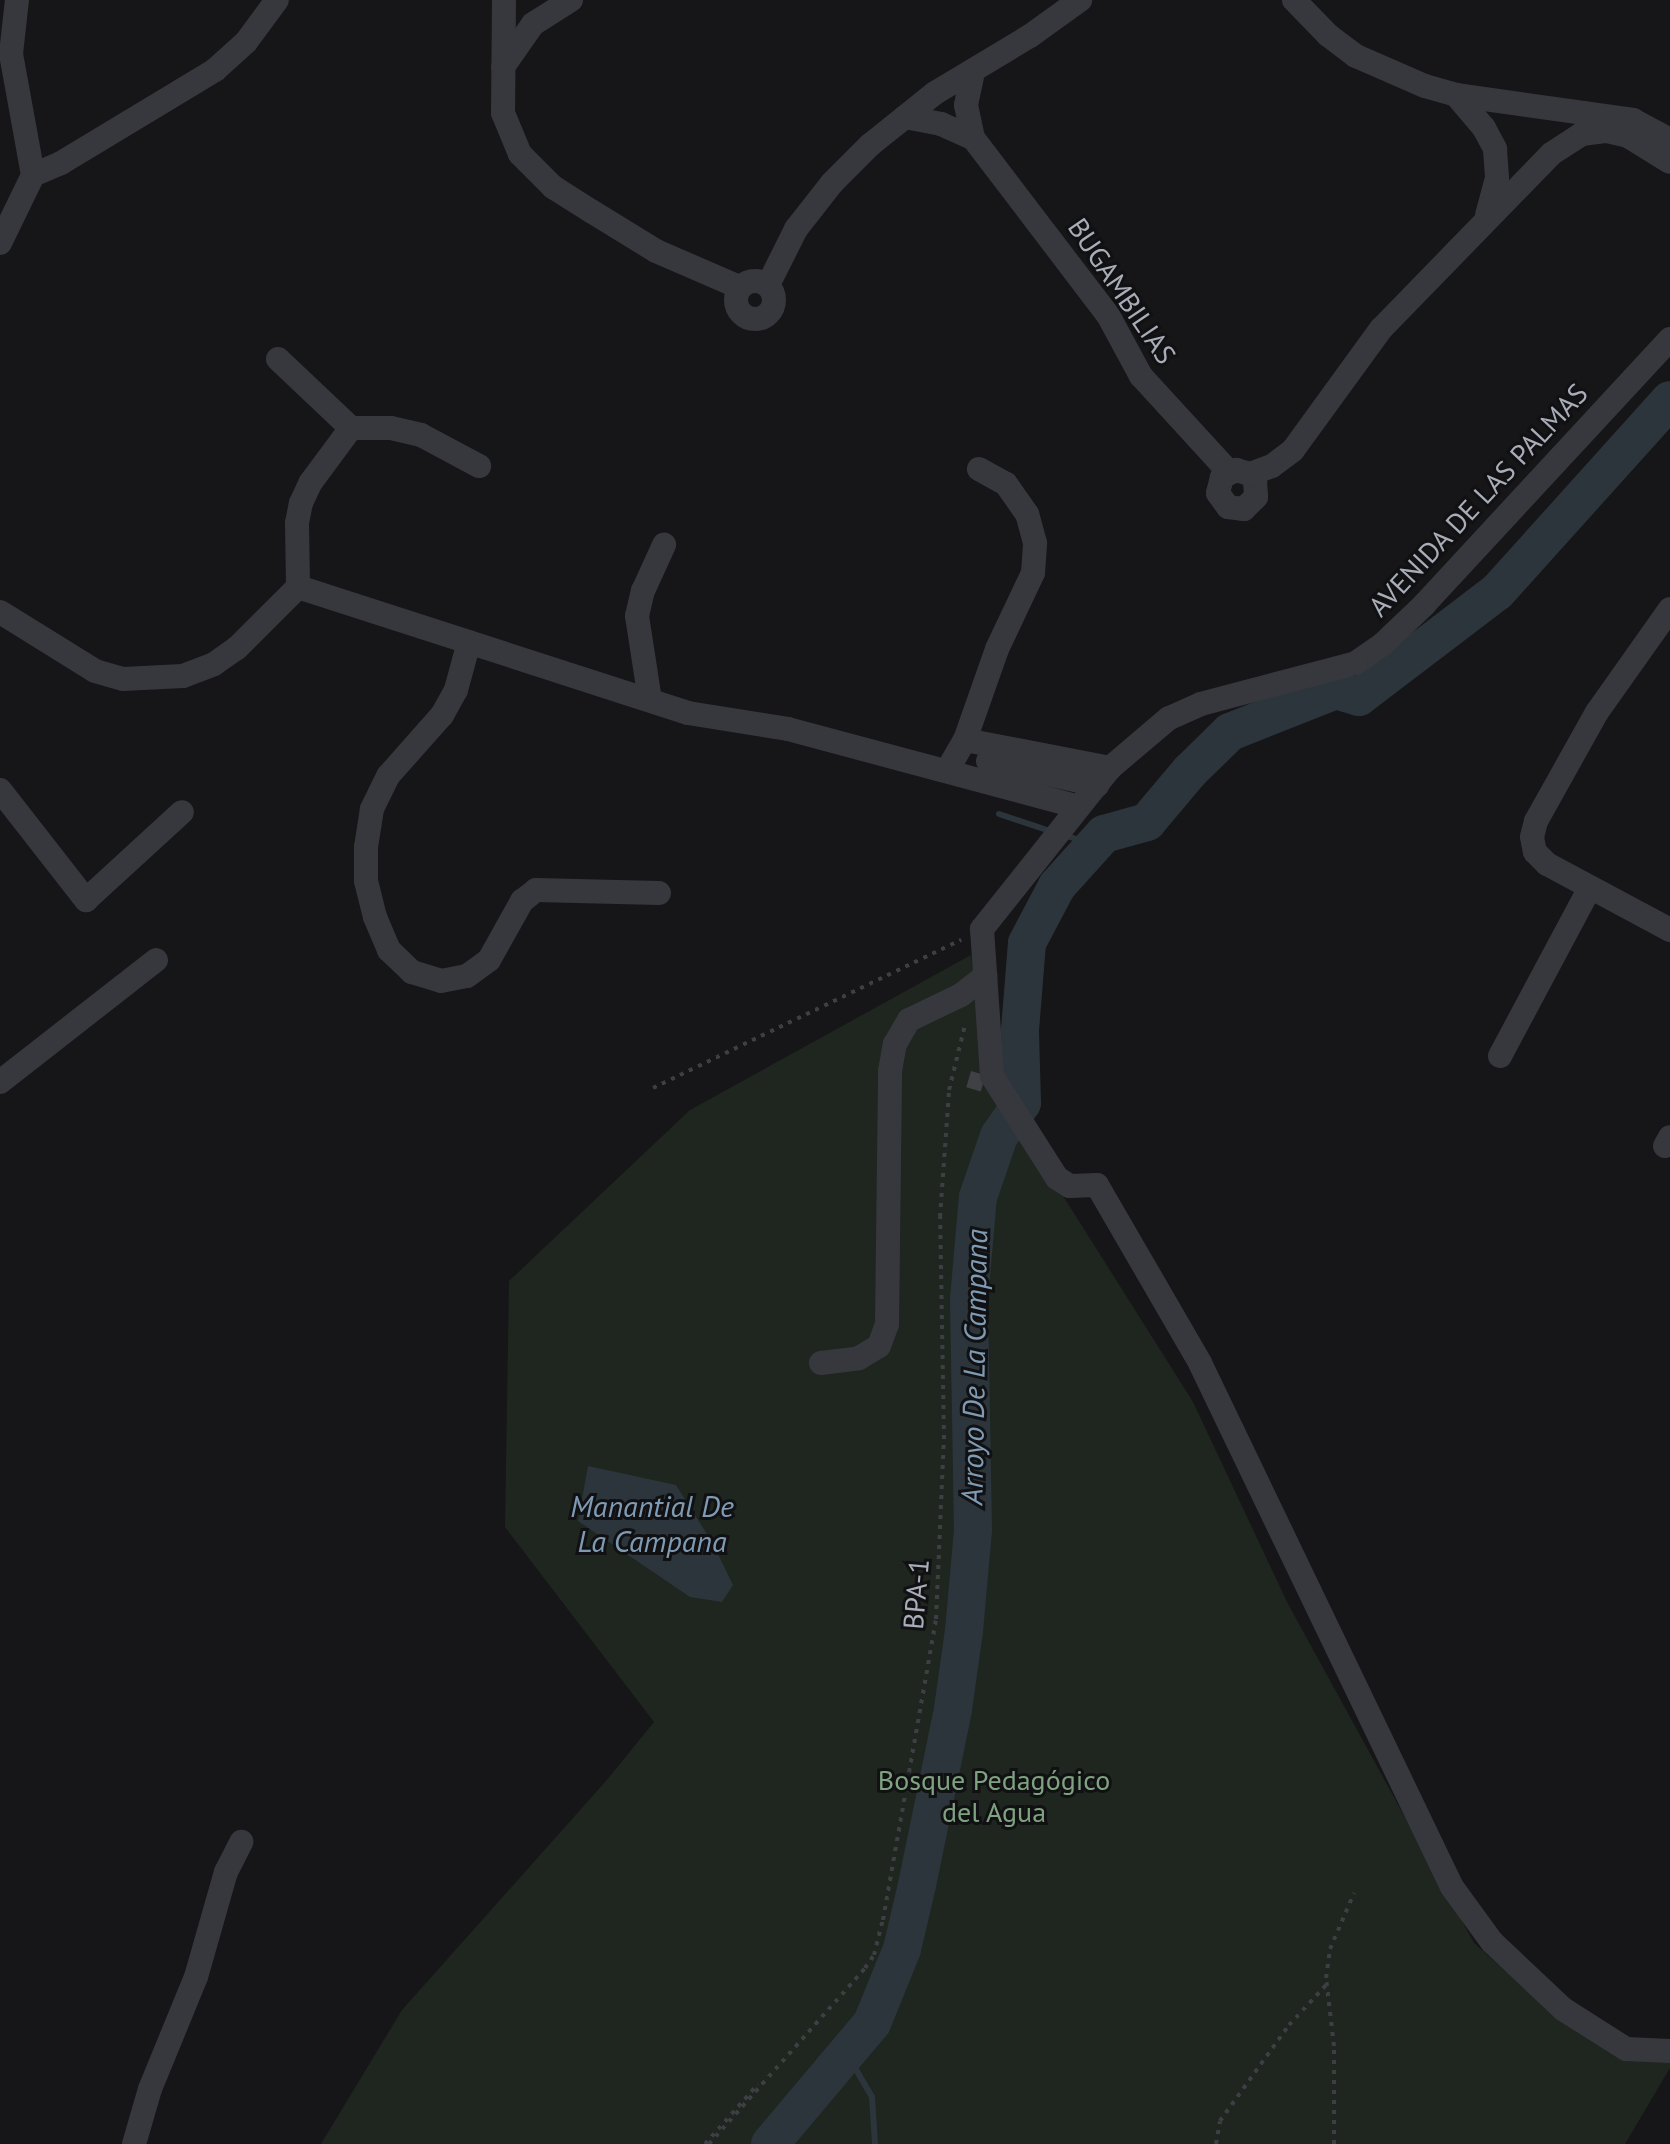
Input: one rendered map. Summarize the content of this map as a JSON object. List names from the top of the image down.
{
  "streets": {
    "street": ["BUGAMBILIAS", "AVENIDA DE LAS PALMAS"]
  },
  "water": ["Arroyo De La Campana", "Manantial De La Campana"],
  "parks": ["Bosque Pedagógico del Agua"]
}
